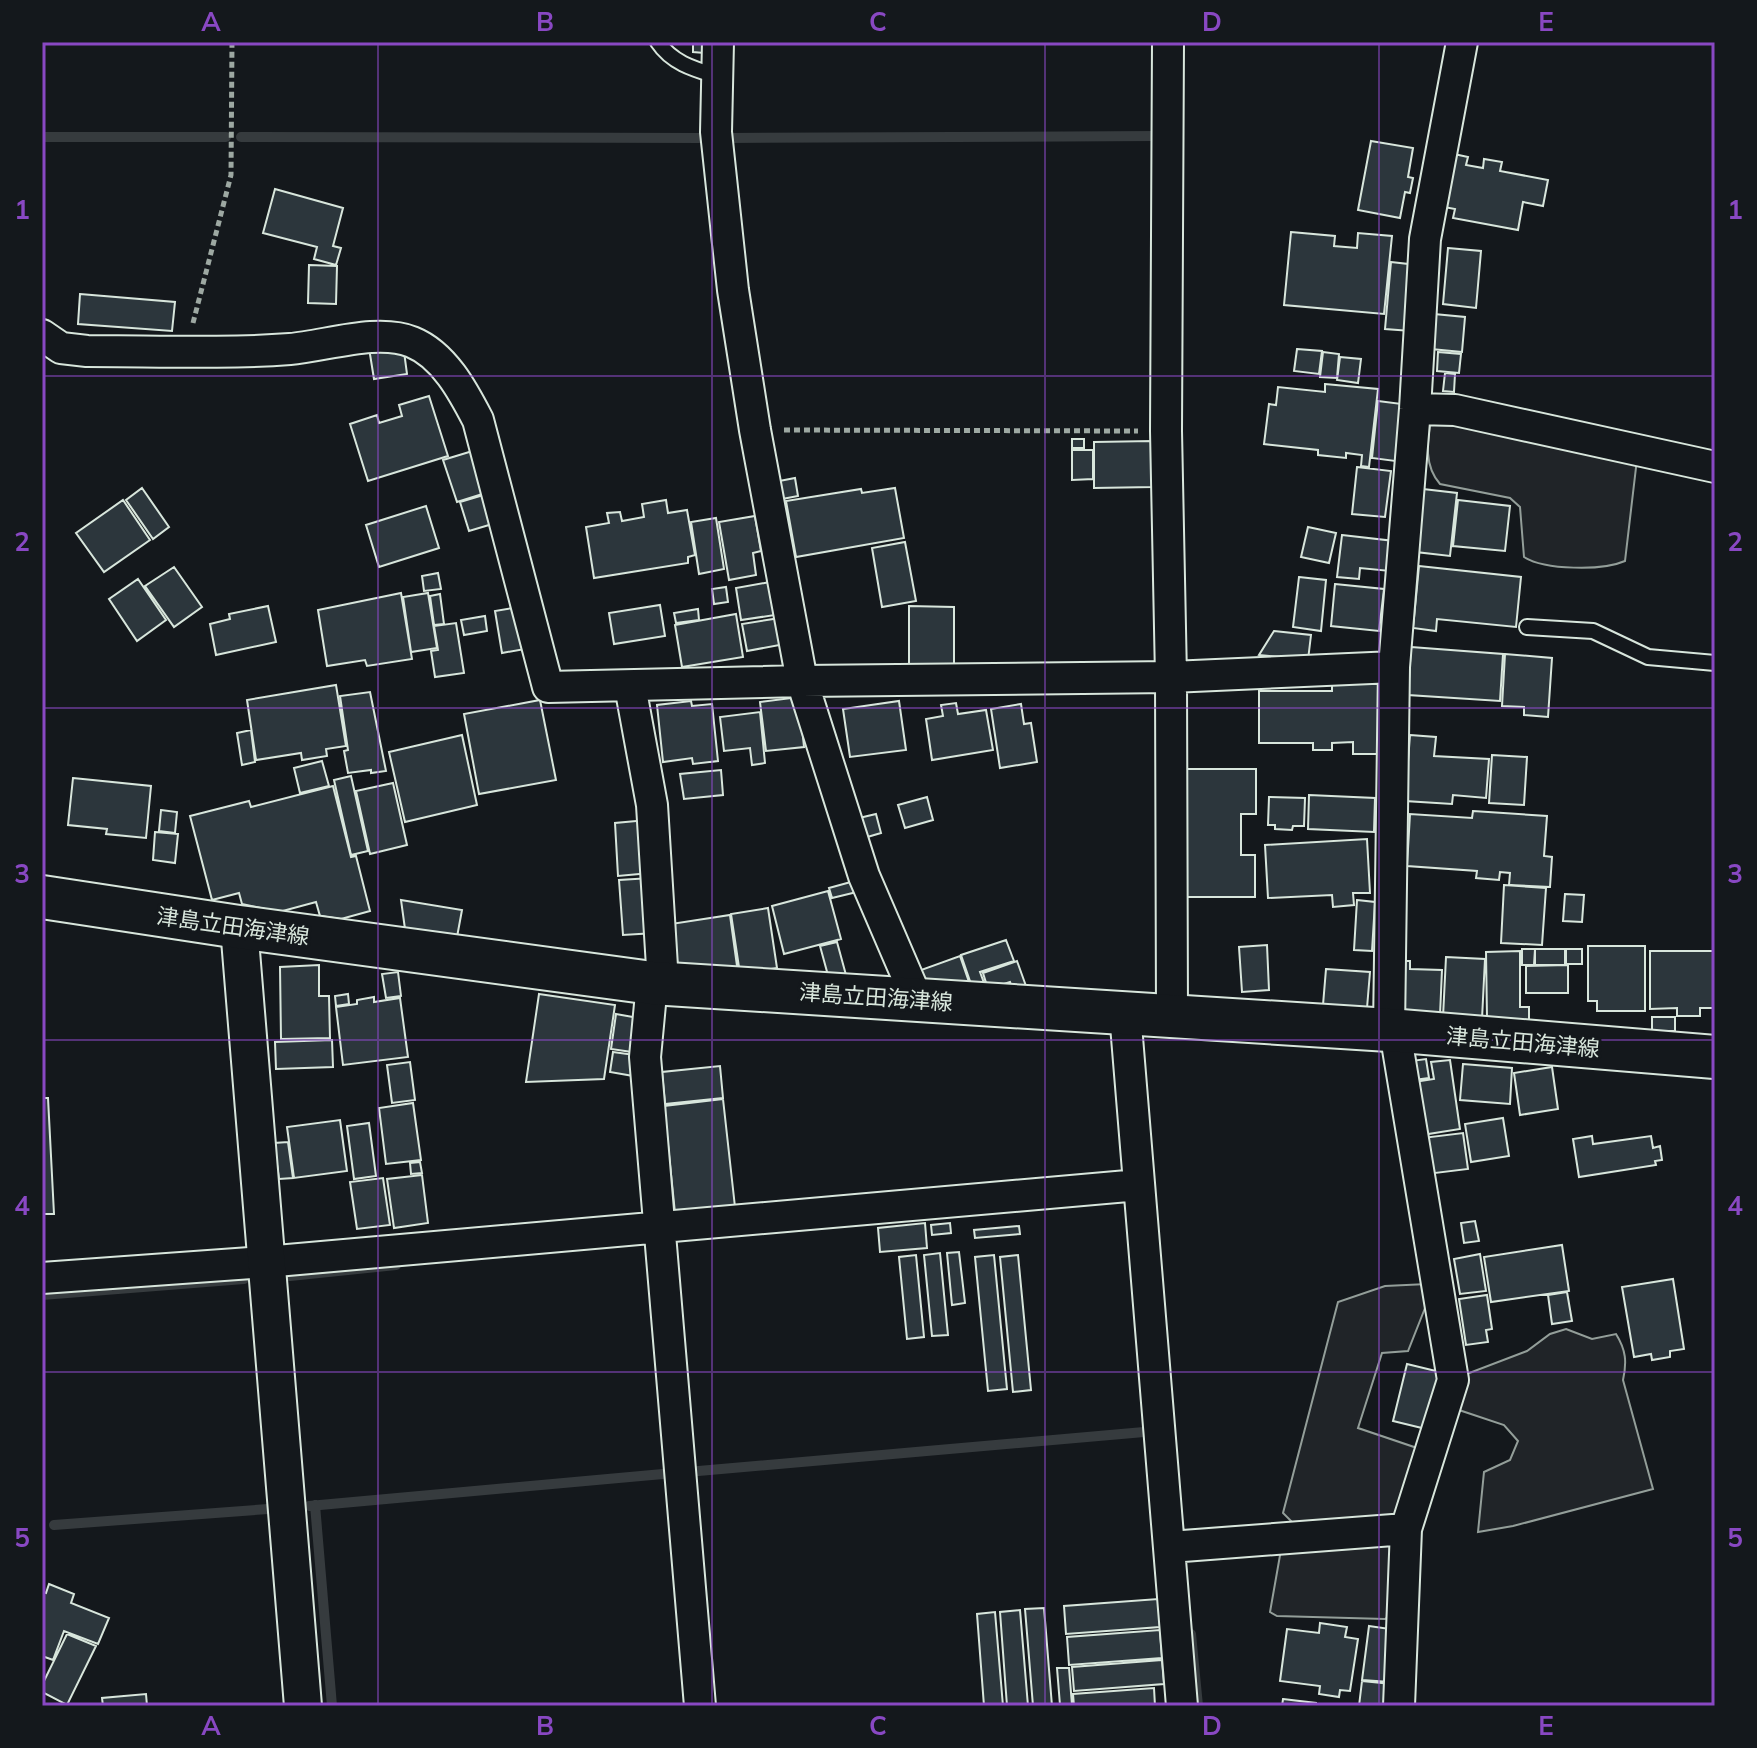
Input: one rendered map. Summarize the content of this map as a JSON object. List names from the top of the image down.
{
  "streets": {
    "main road": ["津島立田海津線"]
  },
  "grid": {
    "columns": [
      "A",
      "B",
      "C",
      "D",
      "E"
    ],
    "rows": [
      "1",
      "2",
      "3",
      "4",
      "5"
    ]
  }
}
